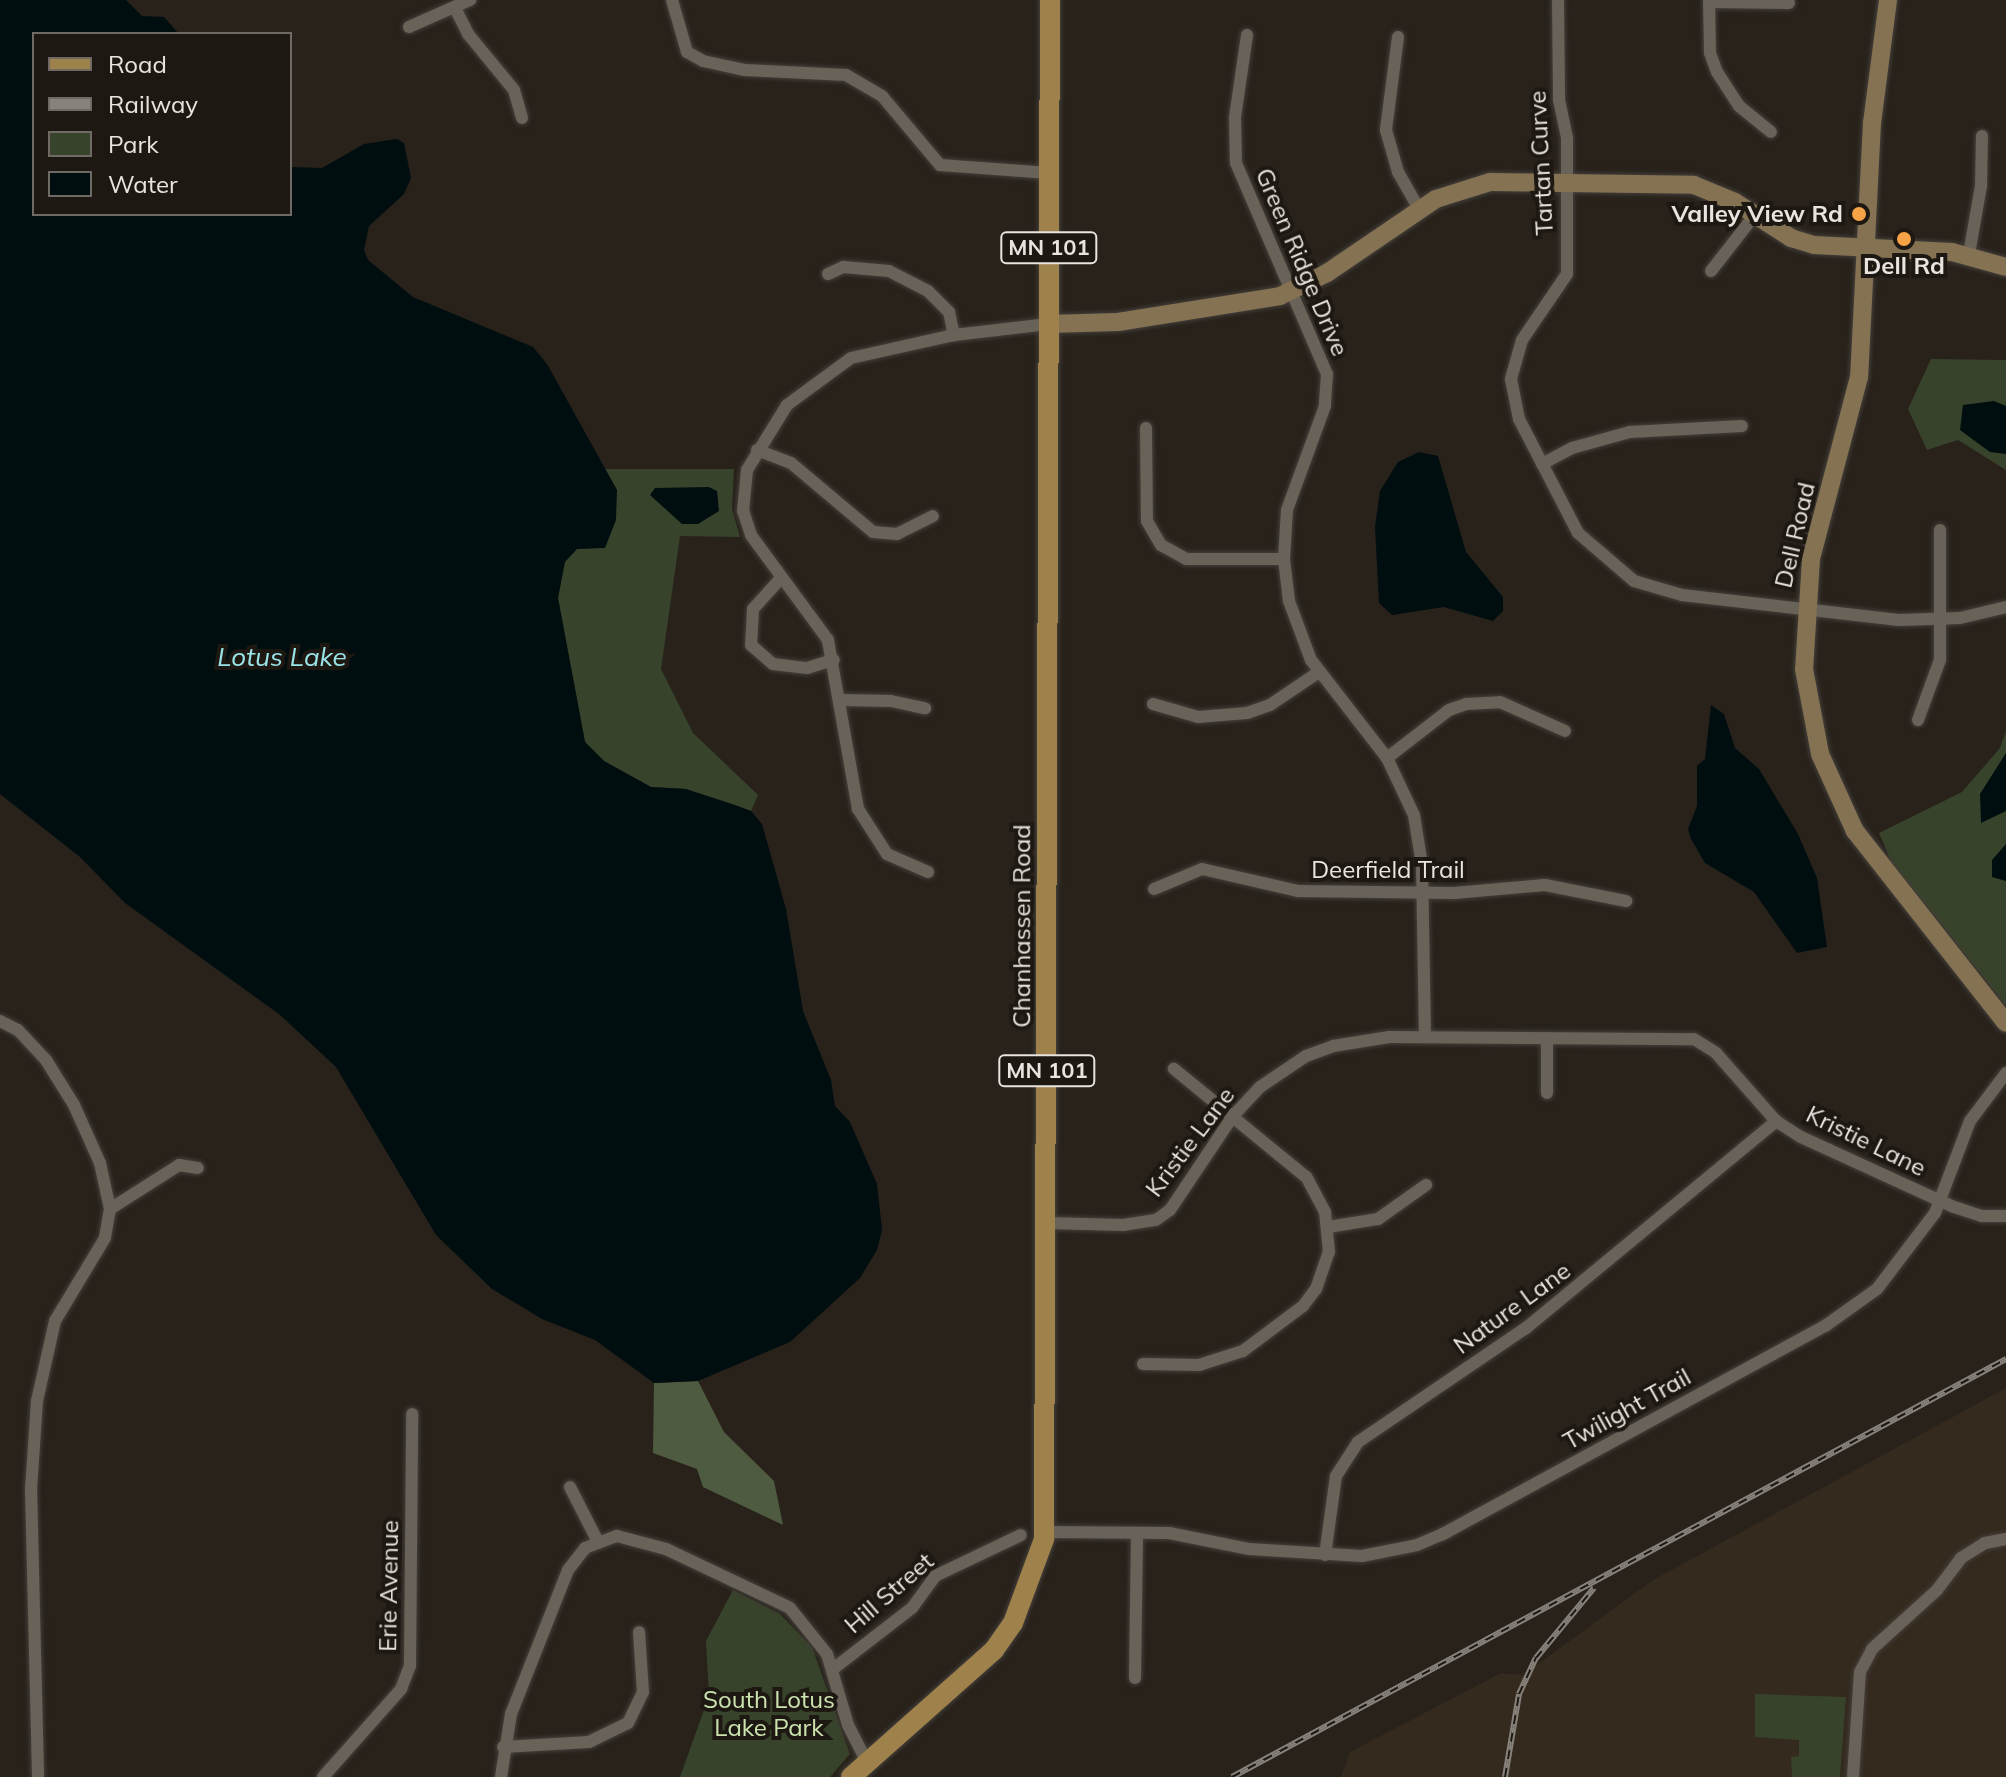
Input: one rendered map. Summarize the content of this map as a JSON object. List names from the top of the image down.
{
  "streets": {
    "main road": ["MN 101", "Chanhassen Road"],
    "street": [
      "Tartan Curve",
      "Green Ridge Drive",
      "Dell Road",
      "Deerfield Trail",
      "Kristie Lane",
      "Nature Lane",
      "Twilight Trail",
      "Erie Avenue",
      "Hill Street"
    ]
  },
  "crossings": [
    ["Tartan Curve", "Dell Road"],
    ["Green Ridge Drive", "Deerfield Trail"],
    ["Green Ridge Drive", "Kristie Lane"],
    ["Chanhassen Road", "Kristie Lane"],
    ["Chanhassen Road", "Twilight Trail"],
    ["Kristie Lane", "Nature Lane"],
    ["Kristie Lane", "Twilight Trail"],
    ["Nature Lane", "Twilight Trail"]
  ],
  "water": ["Lotus Lake"],
  "parks": ["South Lotus Lake Park"],
  "places": ["Valley View Rd", "Dell Rd"],
  "legend": [
    "Road",
    "Railway",
    "Park",
    "Water"
  ]
}
